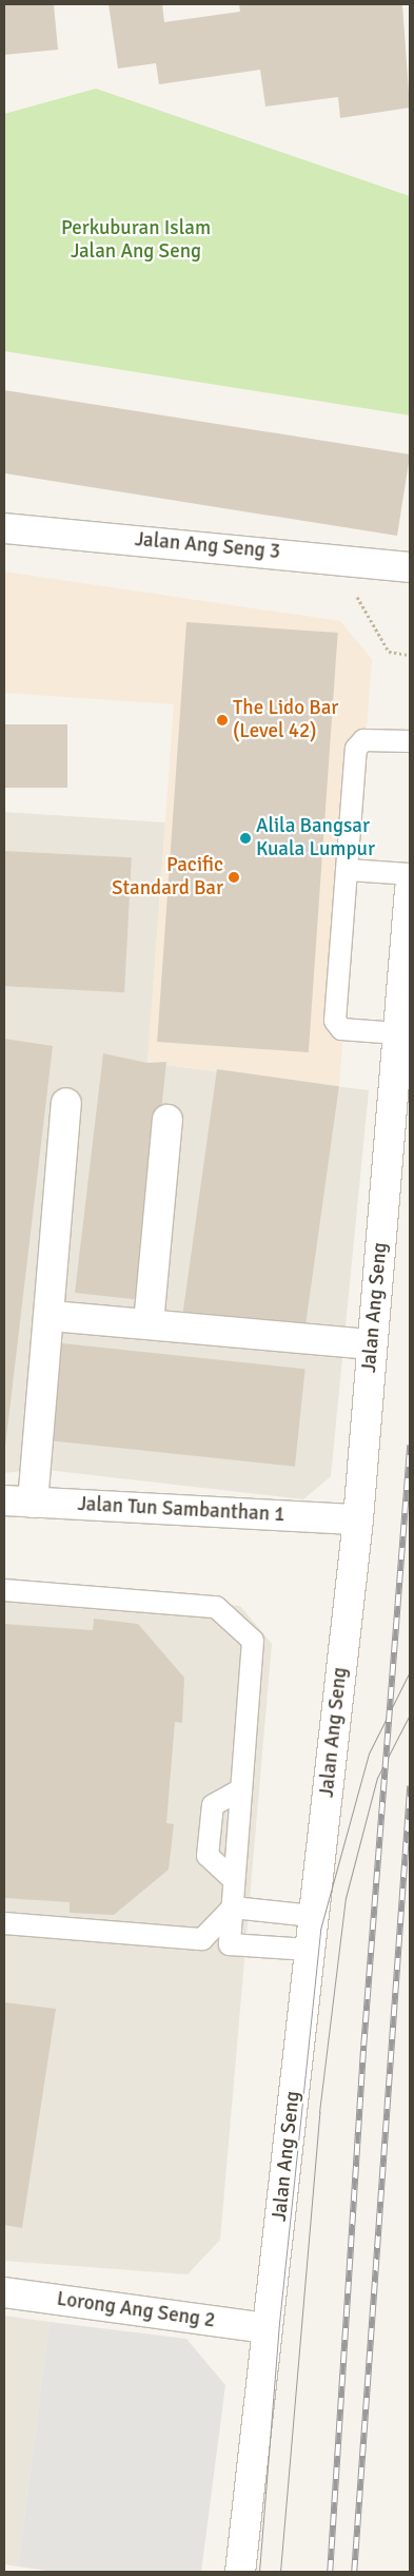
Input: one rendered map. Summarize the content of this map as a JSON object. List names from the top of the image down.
{
  "streets": {
    "street": [
      "Jalan Ang Seng 3",
      "Jalan Ang Seng",
      "Jalan Tun Sambanthan 1",
      "Lorong Ang Seng 2"
    ]
  },
  "crossings": [
    ["Jalan Ang Seng", "Jalan Tun Sambanthan 1"],
    ["Jalan Ang Seng", "Lorong Ang Seng 2"]
  ],
  "parks": ["Perkuburan Islam Jalan Ang Seng"],
  "places": ["The Lido Bar (Level 42)", "Alila Bangsar Kuala Lumpur", "Pacific Standard Bar"]
}
